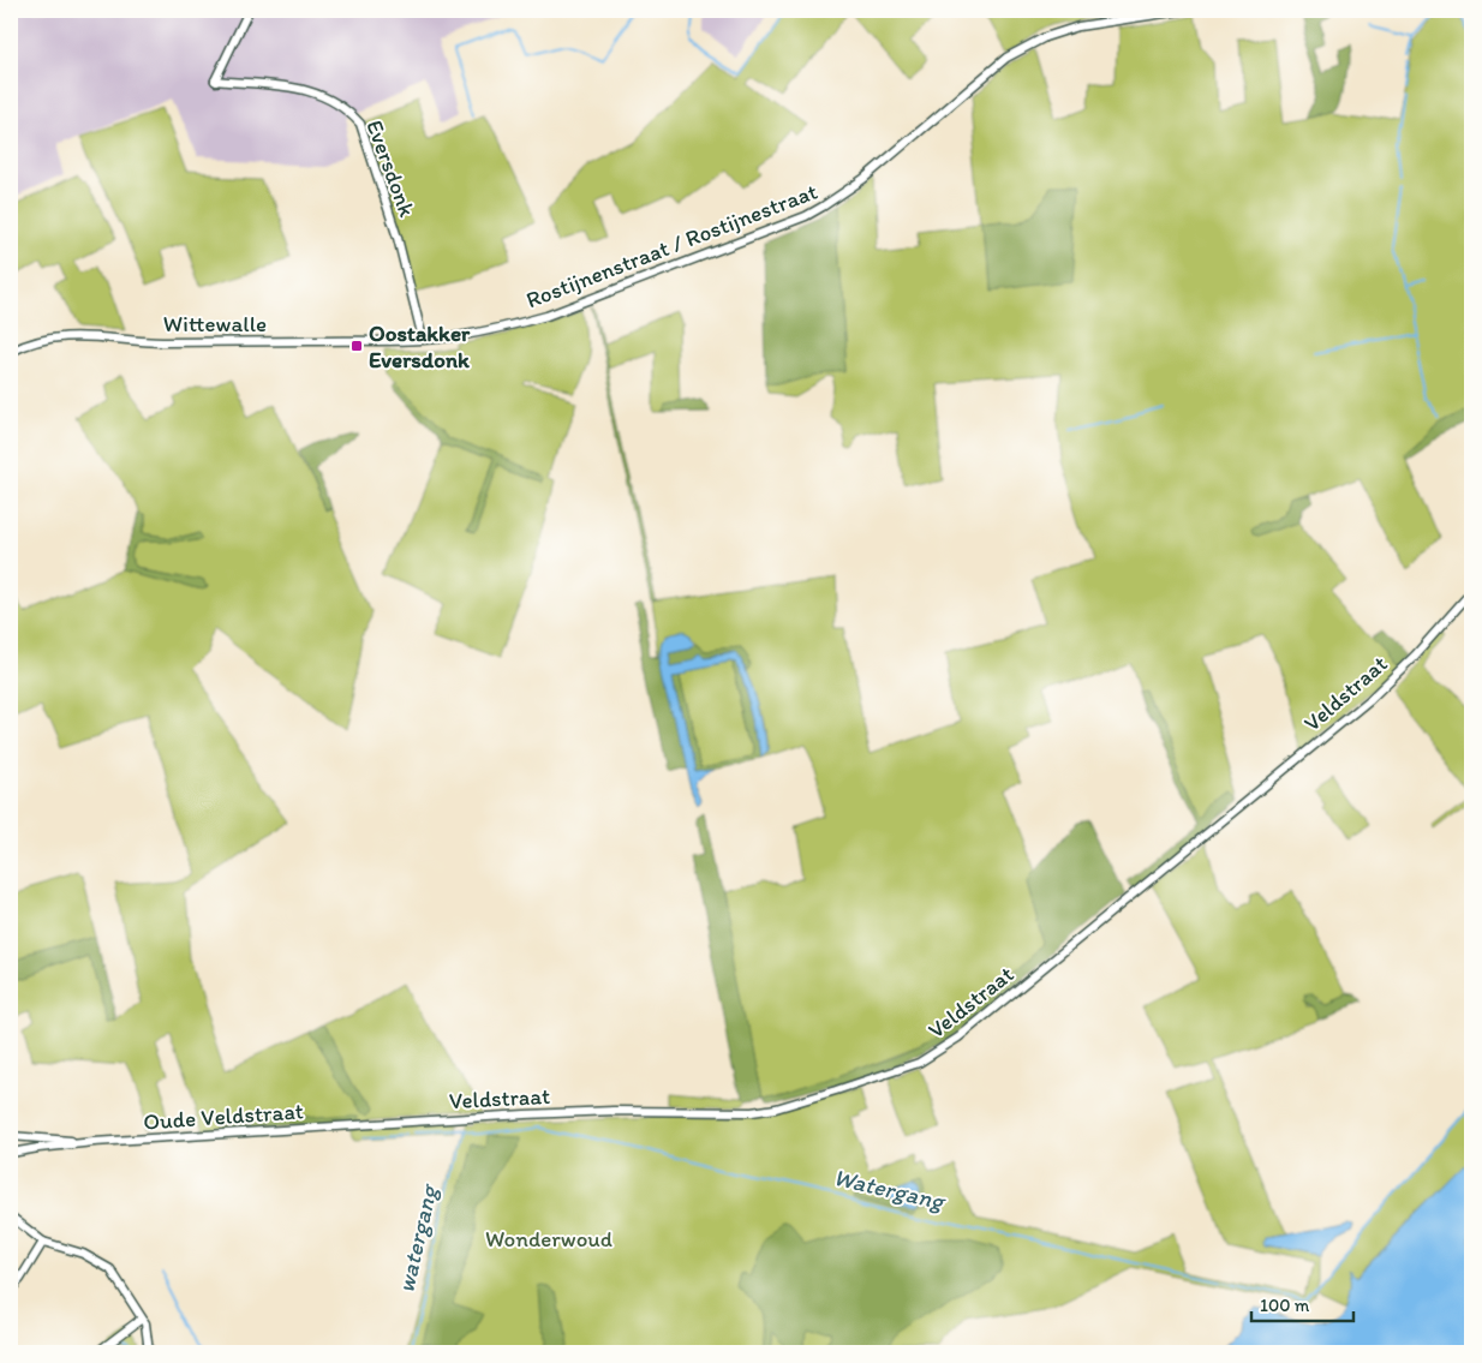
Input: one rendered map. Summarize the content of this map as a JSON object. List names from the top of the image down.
{
  "streets": {
    "street": [
      "Eversdonk",
      "Rostijnenstraat / Rostijnestraat",
      "Wittewalle",
      "Veldstraat",
      "Oude Veldstraat"
    ]
  },
  "crossings": [
    ["Eversdonk", "Rostijnenstraat / Rostijnestraat"],
    ["Eversdonk", "Wittewalle"],
    ["Rostijnenstraat / Rostijnestraat", "Wittewalle"],
    ["Veldstraat", "Oude Veldstraat"]
  ],
  "water": ["Watergang", "watergang"],
  "parks": ["Wonderwoud"],
  "places": {
    "transit": ["Oostakker Eversdonk"]
  },
  "scale_bar": "100 m"
}
